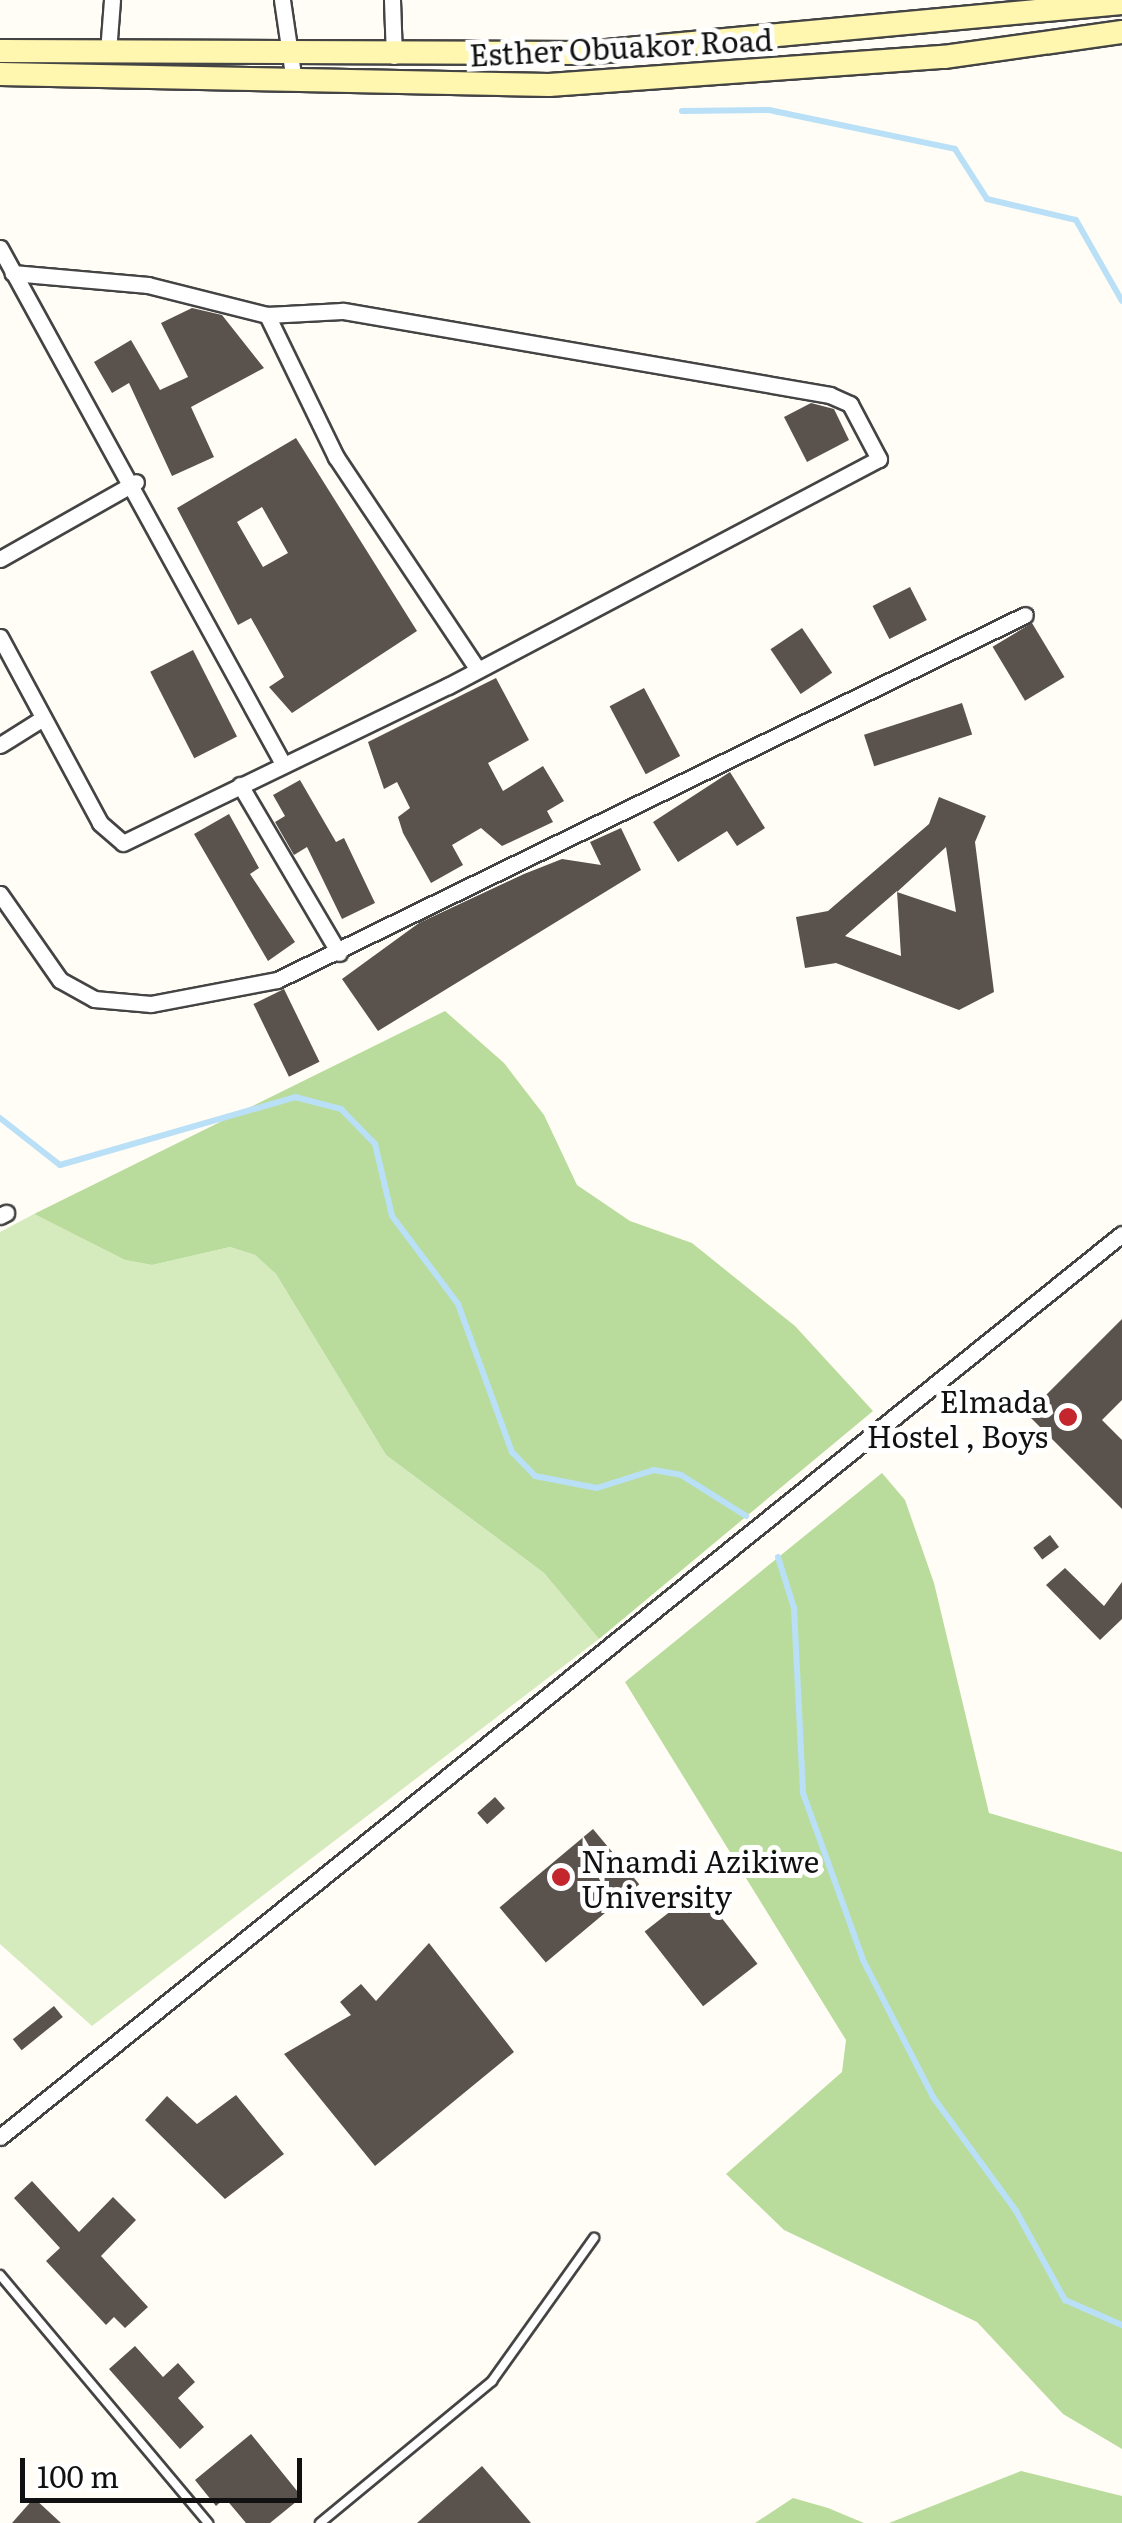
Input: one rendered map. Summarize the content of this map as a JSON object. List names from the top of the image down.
{
  "streets": {
    "street": ["Esther Obuakor Road"]
  },
  "places": ["Elmada Hostel , Boys", "Nnamdi Azikiwe University"],
  "scale_bar": "100 m"
}
